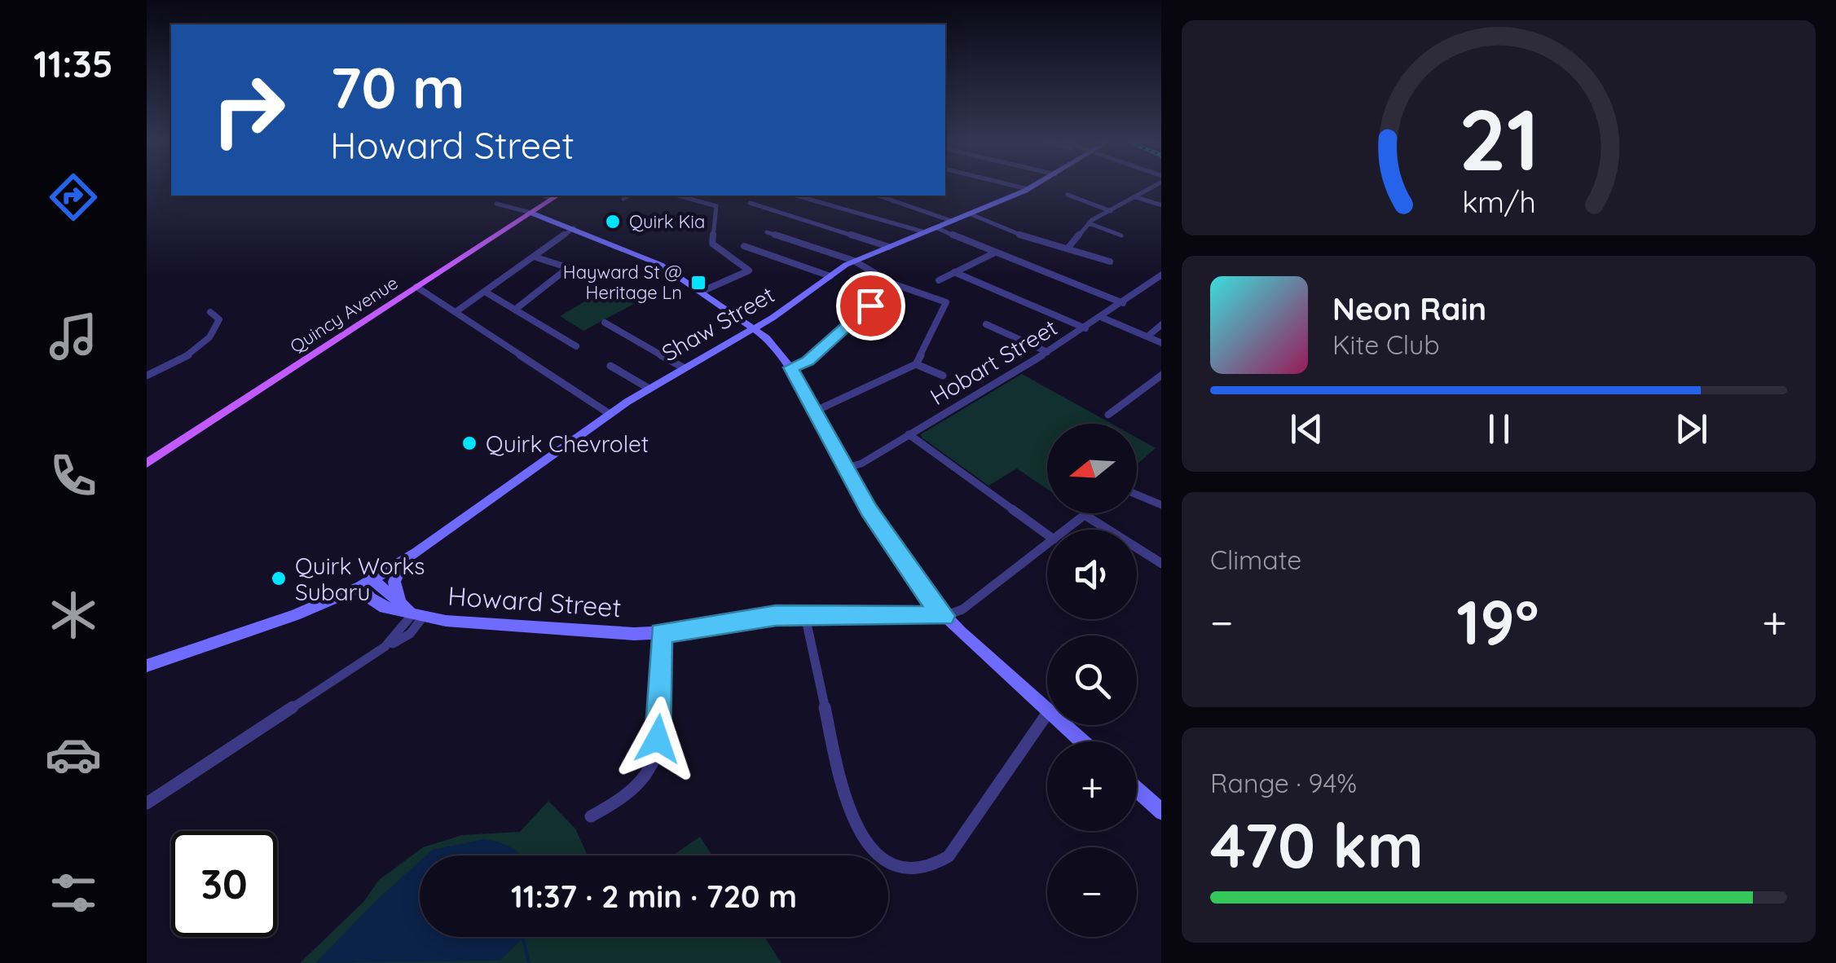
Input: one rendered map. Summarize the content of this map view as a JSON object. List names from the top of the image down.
{
  "streets": {
    "main road": ["Quincy Avenue"],
    "street": ["Shaw Street", "Hobart Street", "Howard Street"]
  },
  "crossings": [
    ["Shaw Street", "Howard Street"]
  ],
  "places": {
    "other": ["Quirk Kia", "Quirk Chevrolet", "Quirk Works Subaru"],
    "transit": ["Hayward St @ Heritage Ln"]
  },
  "north": "left",
  "page": {
    "tabs": "11:35",
    "turn": ["70 m", "Howard Street"],
    "song": ["Neon Rain", "Kite Club"],
    "map_buttons": ["+", "−"],
    "tile": [
      "Climate",
      ["Range · 94%", "470 km"]
    ],
    "heat": ["−", "19°", "+"],
    "limit": "30",
    "trip": "11:37 · 2 min · 720 m",
    "gauge": ["21", "km/h"]
  }
}
